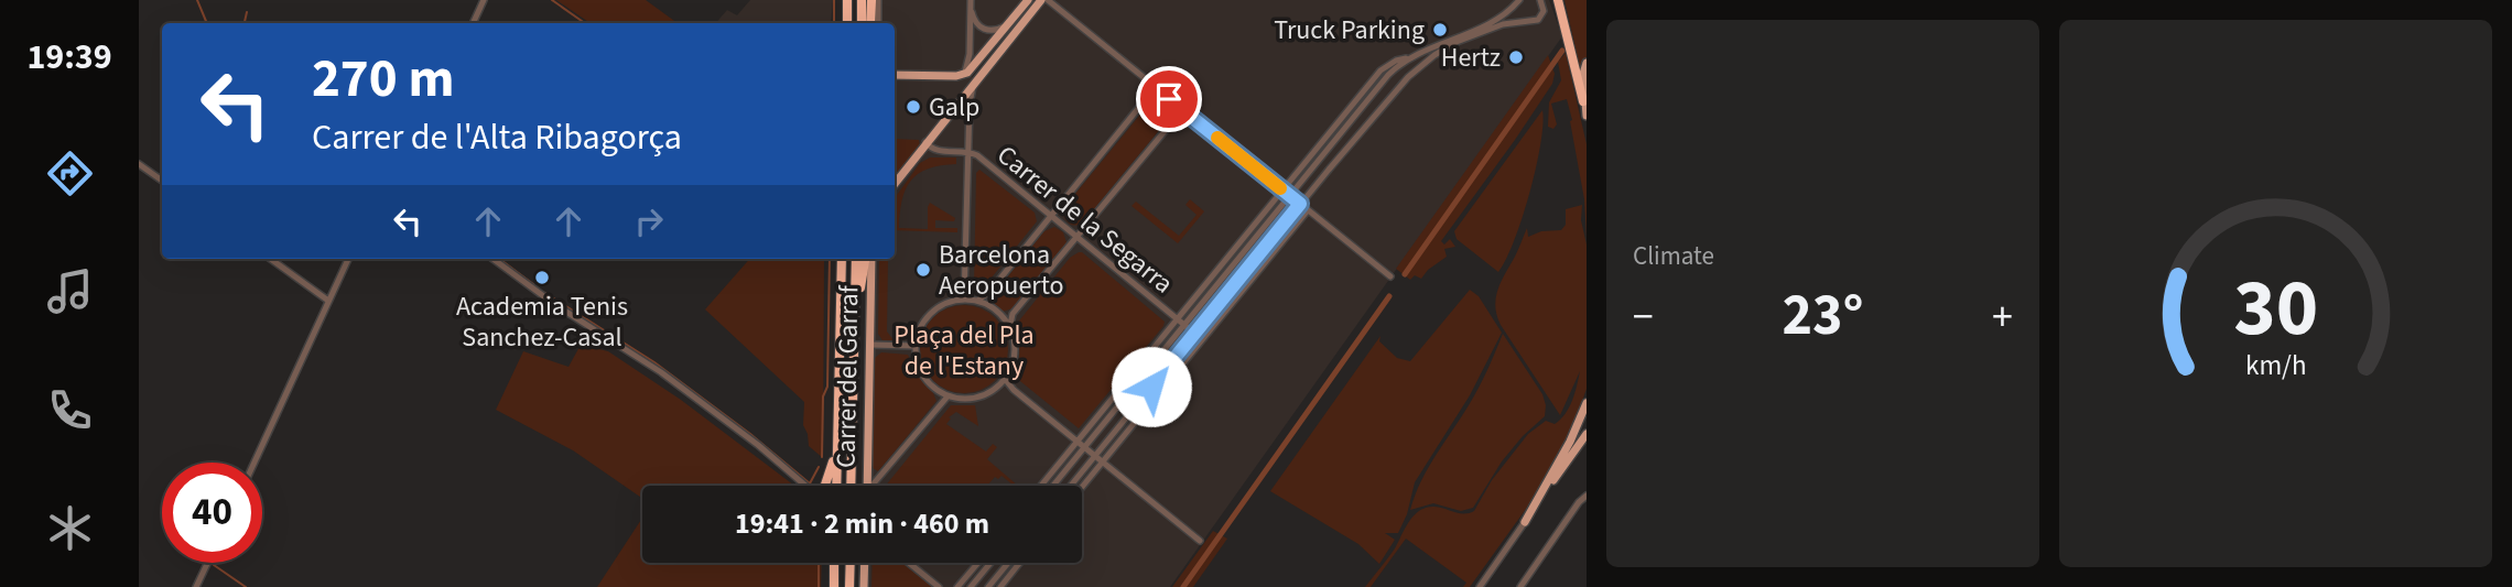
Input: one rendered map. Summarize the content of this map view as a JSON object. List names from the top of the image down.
{
  "streets": {
    "main road": ["Carrer del Garraf"],
    "street": ["Carrer de la Segarra"]
  },
  "parks": ["Plaça del Pla de l'Estany"],
  "places": [
    "Truck Parking",
    "Hertz",
    "Galp",
    "Barcelona Aeropuerto",
    "Academia Tenis Sanchez-Casal"
  ],
  "page": {
    "tabs": "19:39",
    "tile": "Climate",
    "turn": ["270 m", "Carrer de l'Alta Ribagorça"],
    "heat": ["−", "23°", "+"],
    "limit": "40",
    "trip": "19:41 · 2 min · 460 m",
    "gauge": ["30", "km/h"]
  }
}
